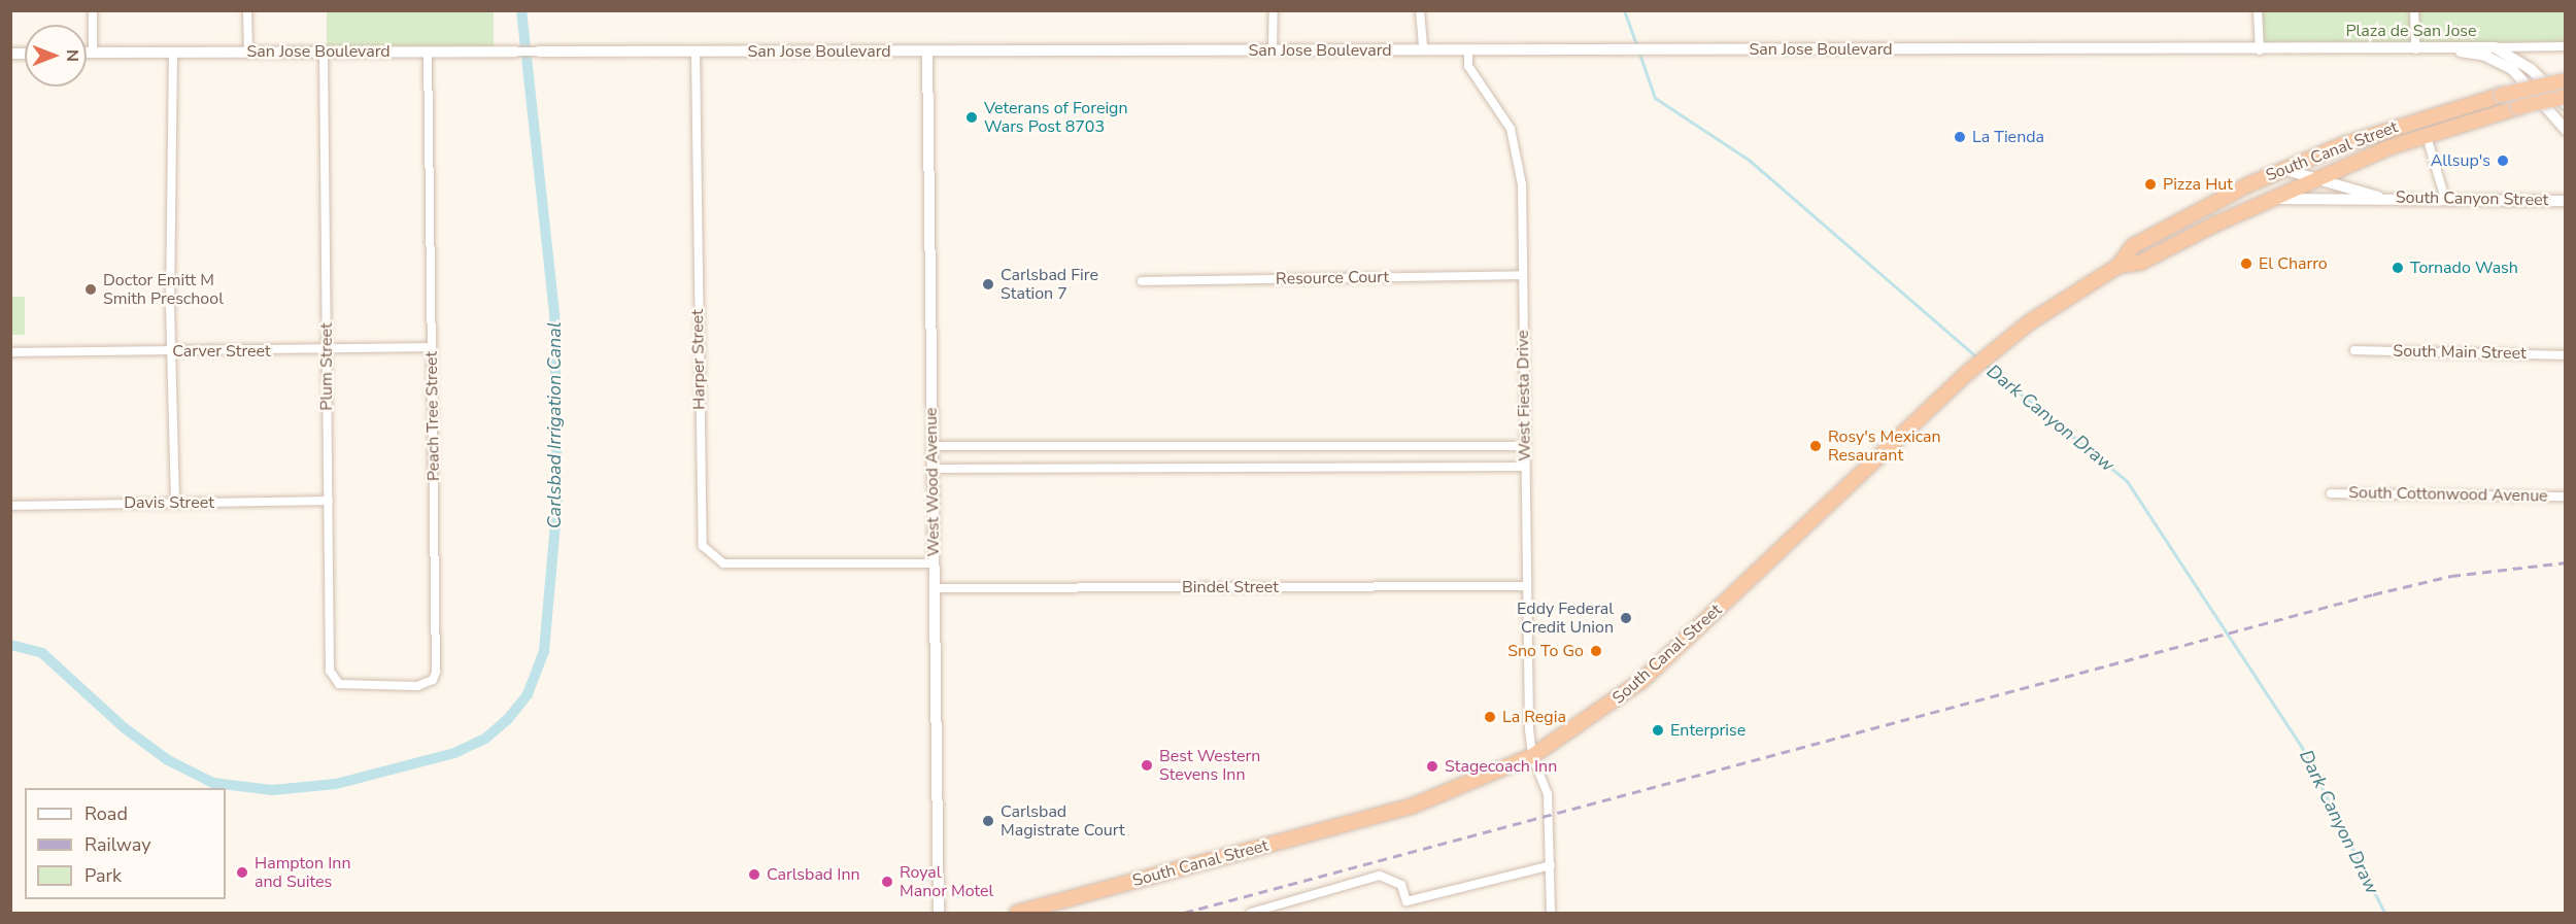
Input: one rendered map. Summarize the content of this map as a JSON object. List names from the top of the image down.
{
  "streets": {
    "highway": ["South Canal Street"],
    "street": [
      "San Jose Boulevard",
      "South Canyon Street",
      "Resource Court",
      "Carver Street",
      "South Main Street",
      "Harper Street",
      "Plum Street",
      "West Fiesta Drive",
      "Peach Tree Street",
      "West Wood Avenue",
      "South Cottonwood Avenue",
      "Davis Street",
      "Bindel Street"
    ]
  },
  "crossings": [
    ["San Jose Boulevard", "Harper Street"],
    ["San Jose Boulevard", "Plum Street"],
    ["San Jose Boulevard", "West Fiesta Drive"],
    ["San Jose Boulevard", "Peach Tree Street"],
    ["San Jose Boulevard", "West Wood Avenue"],
    ["South Canal Street", "South Canyon Street"],
    ["South Canal Street", "West Fiesta Drive"],
    ["Resource Court", "West Fiesta Drive"],
    ["Carver Street", "Plum Street"],
    ["Carver Street", "Peach Tree Street"],
    ["Harper Street", "West Wood Avenue"],
    ["Plum Street", "Peach Tree Street"],
    ["Plum Street", "Davis Street"],
    ["West Fiesta Drive", "Bindel Street"],
    ["West Wood Avenue", "Bindel Street"]
  ],
  "water": ["Dark Canyon Draw", "Carlsbad Irrigation Canal"],
  "parks": ["Plaza de San Jose"],
  "places": [
    "Veterans of Foreign Wars Post 8703",
    "La Tienda",
    "Allsup's",
    "Pizza Hut",
    "El Charro",
    "Tornado Wash",
    "Carlsbad Fire Station 7",
    "Doctor Emitt M Smith Preschool",
    "Rosy's Mexican Resaurant",
    "Eddy Federal Credit Union",
    "Sno To Go",
    "La Regia",
    "Enterprise",
    "Best Western Stevens Inn",
    "Stagecoach Inn",
    "Carlsbad Magistrate Court",
    "Hampton Inn and Suites",
    "Carlsbad Inn",
    "Royal Manor Motel"
  ],
  "legend": ["Road", "Railway", "Park"],
  "north": "right"
}
